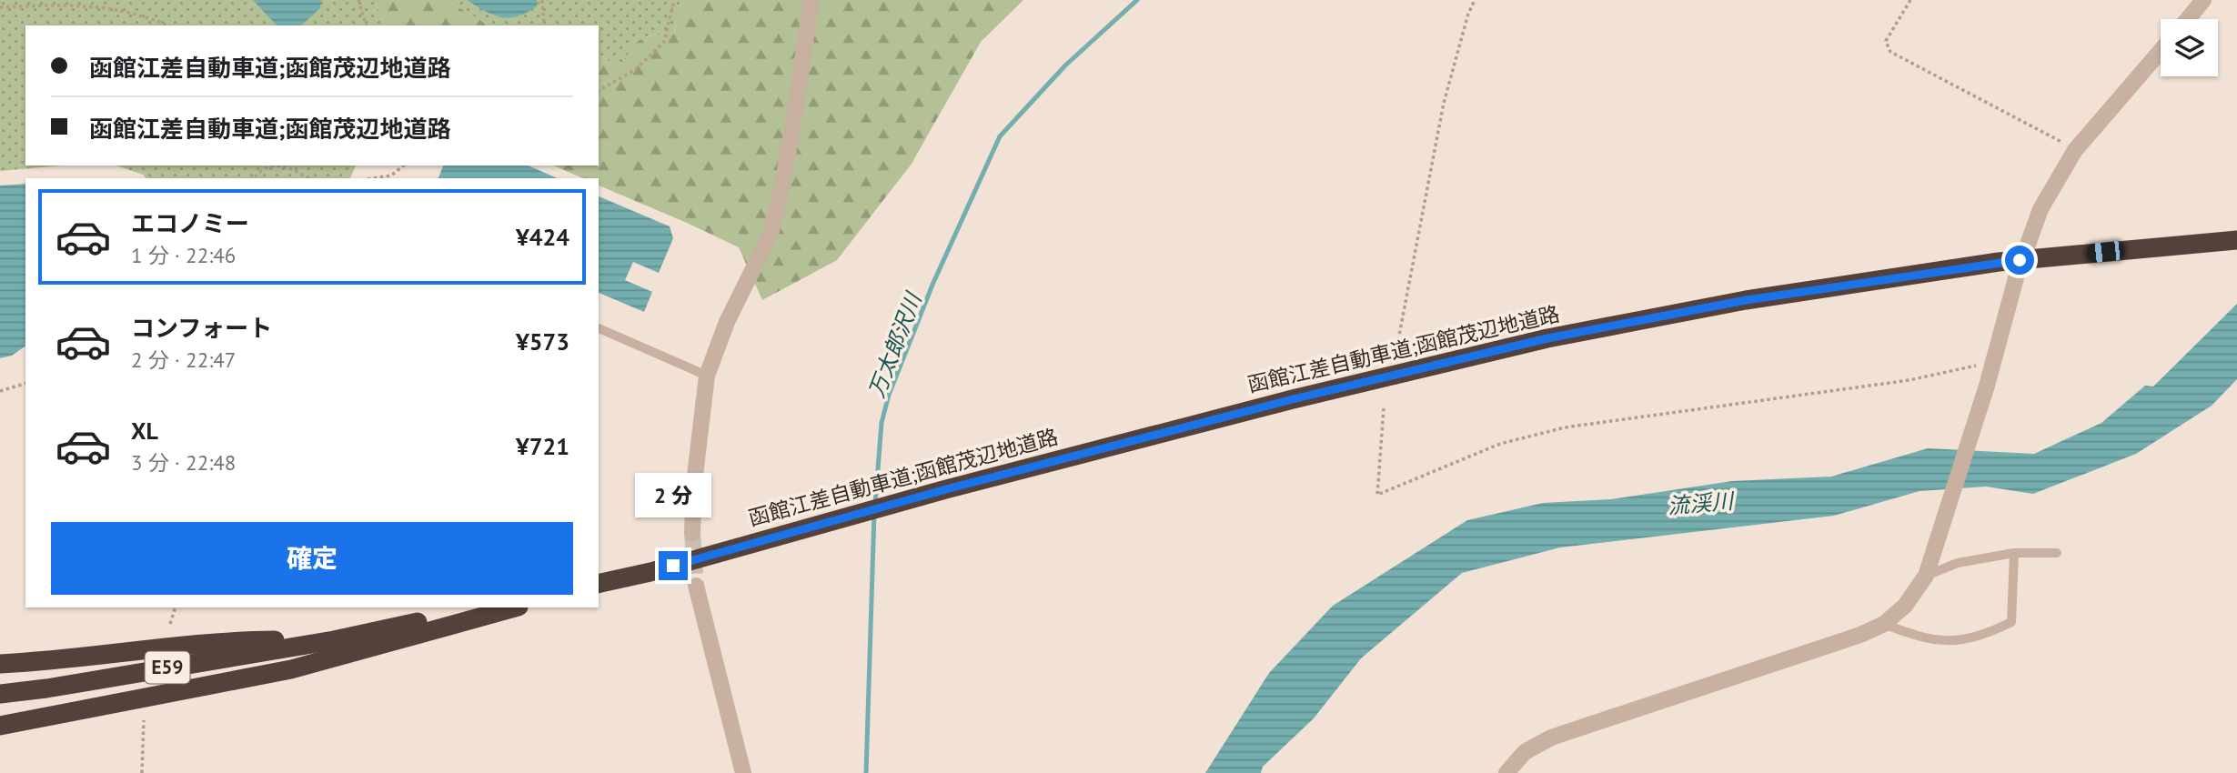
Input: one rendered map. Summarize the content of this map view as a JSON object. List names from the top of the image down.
{
  "streets": {
    "highway": ["函館江差自動車道;函館茂辺地道路", "E59"]
  },
  "water": ["万太郎沢川", "流渓川"],
  "page": {
    "banner": ["函館江差自動車道;函館茂辺地道路", "函館江差自動車道;函館茂辺地道路"],
    "list": [
      {
        "name": "エコノミー",
        "note": "1 分 · 22:46",
        "value": "¥424"
      },
      {
        "name": "コンフォート",
        "note": "2 分 · 22:47",
        "value": "¥573"
      },
      {
        "name": "XL",
        "note": "3 分 · 22:48",
        "value": "¥721"
      }
    ],
    "bubble": "2 分",
    "buttons": "確定"
  }
}
